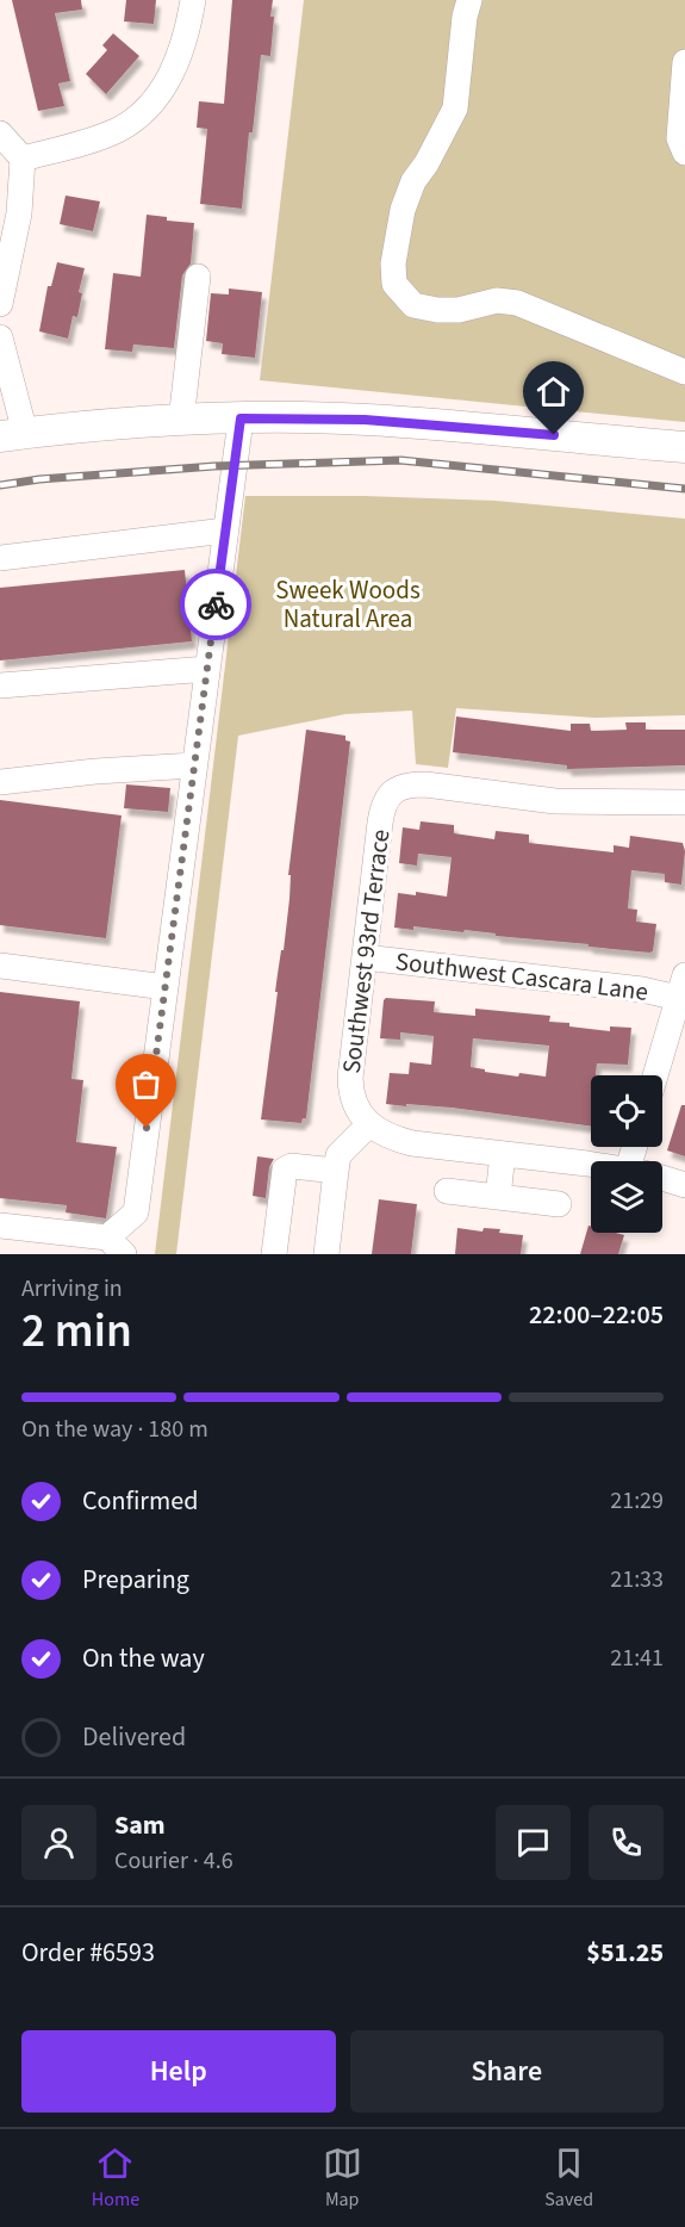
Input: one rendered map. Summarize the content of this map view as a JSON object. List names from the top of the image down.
{
  "streets": {
    "street": ["Southwest 93rd Terrace", "Southwest Cascara Lane"]
  },
  "crossings": [
    ["Southwest 93rd Terrace", "Southwest Cascara Lane"]
  ],
  "parks": ["Sweek Woods Natural Area"],
  "page": {
    "heading": ["2 min", "Arriving in", "22:00–22:05"],
    "panel": [
      "Sam",
      "Courier · 4.6",
      "Order #6593",
      "$51.25"
    ],
    "bar": "On the way · 180 m",
    "list": [
      ["Confirmed", "21:29"],
      ["Preparing", "21:33"],
      ["On the way", "21:41"],
      "Delivered"
    ],
    "buttons": ["Help", "Share"],
    "tabs": ["Home", "Map", "Saved"]
  }
}
